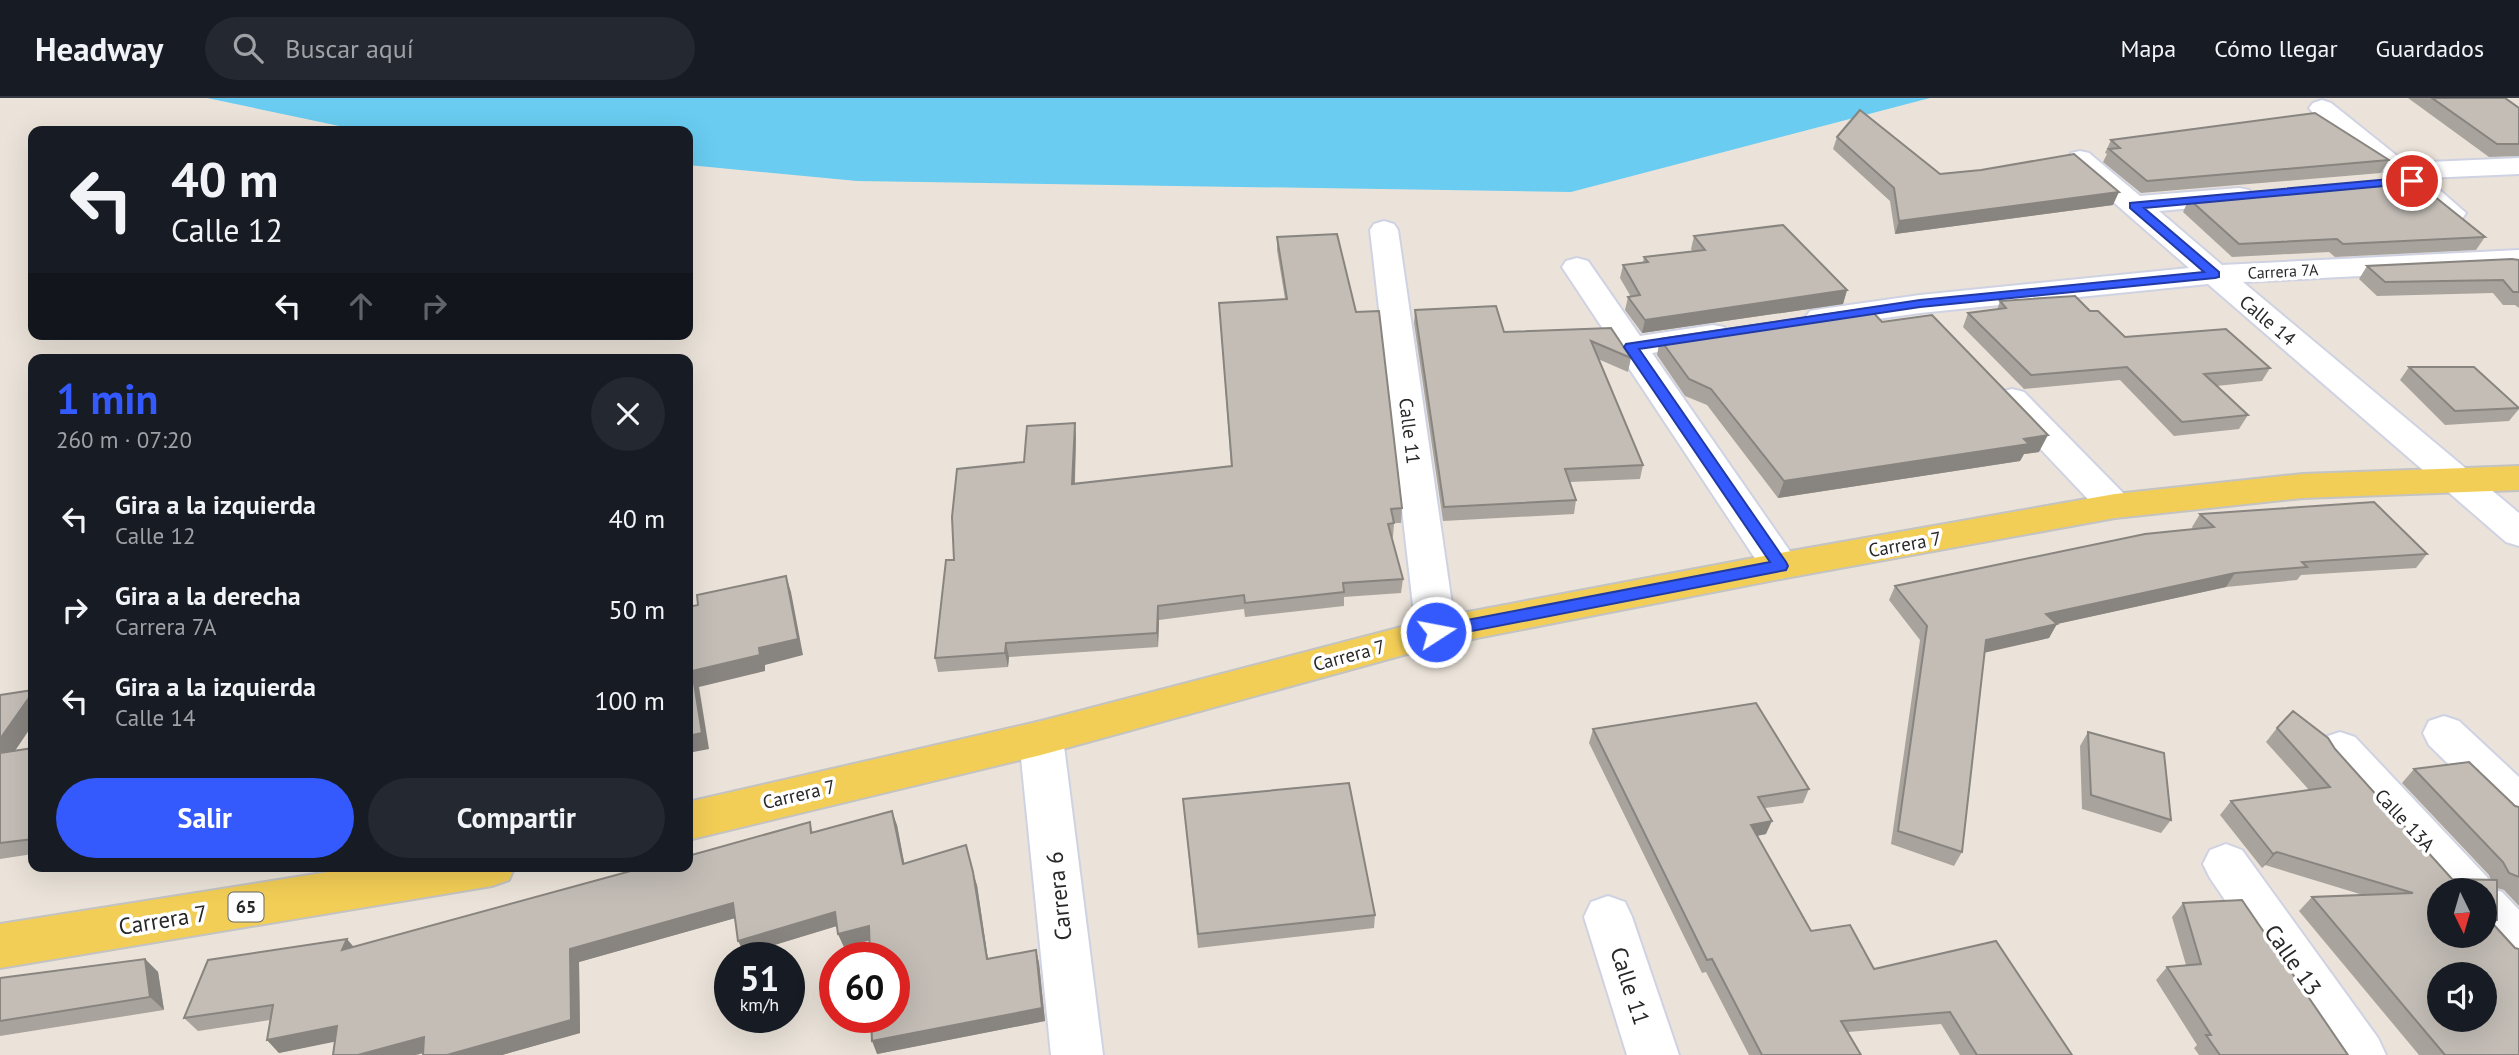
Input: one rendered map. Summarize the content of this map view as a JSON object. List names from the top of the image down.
{
  "streets": {
    "main road": ["Carrera 7", "65"],
    "street": [
      "Carrera 7A",
      "Calle 14",
      "Calle 11",
      "Calle 13A",
      "Carrera 6",
      "Calle 13"
    ]
  },
  "crossings": [
    ["Carrera 7A", "Calle 14"],
    ["Calle 14", "Carrera 7"],
    ["Calle 11", "Carrera 7"],
    ["Carrera 7", "Carrera 6"]
  ],
  "north": "bottom",
  "page": {
    "header": "Headway",
    "search": "Buscar aquí",
    "nav": ["Mapa", "Cómo llegar", "Guardados"],
    "turn": ["40 m", "Calle 12"],
    "heading": ["1 min", "260 m · 07:20"],
    "list": [
      {
        "name": "Gira a la izquierda",
        "note": "Calle 12",
        "value": "40 m"
      },
      {
        "name": "Gira a la derecha",
        "note": "Carrera 7A",
        "value": "50 m"
      },
      {
        "name": "Gira a la izquierda",
        "note": "Calle 14",
        "value": "100 m"
      }
    ],
    "buttons": ["Salir", "Compartir"],
    "speed": "51 km/h",
    "limit": "60"
  }
}
